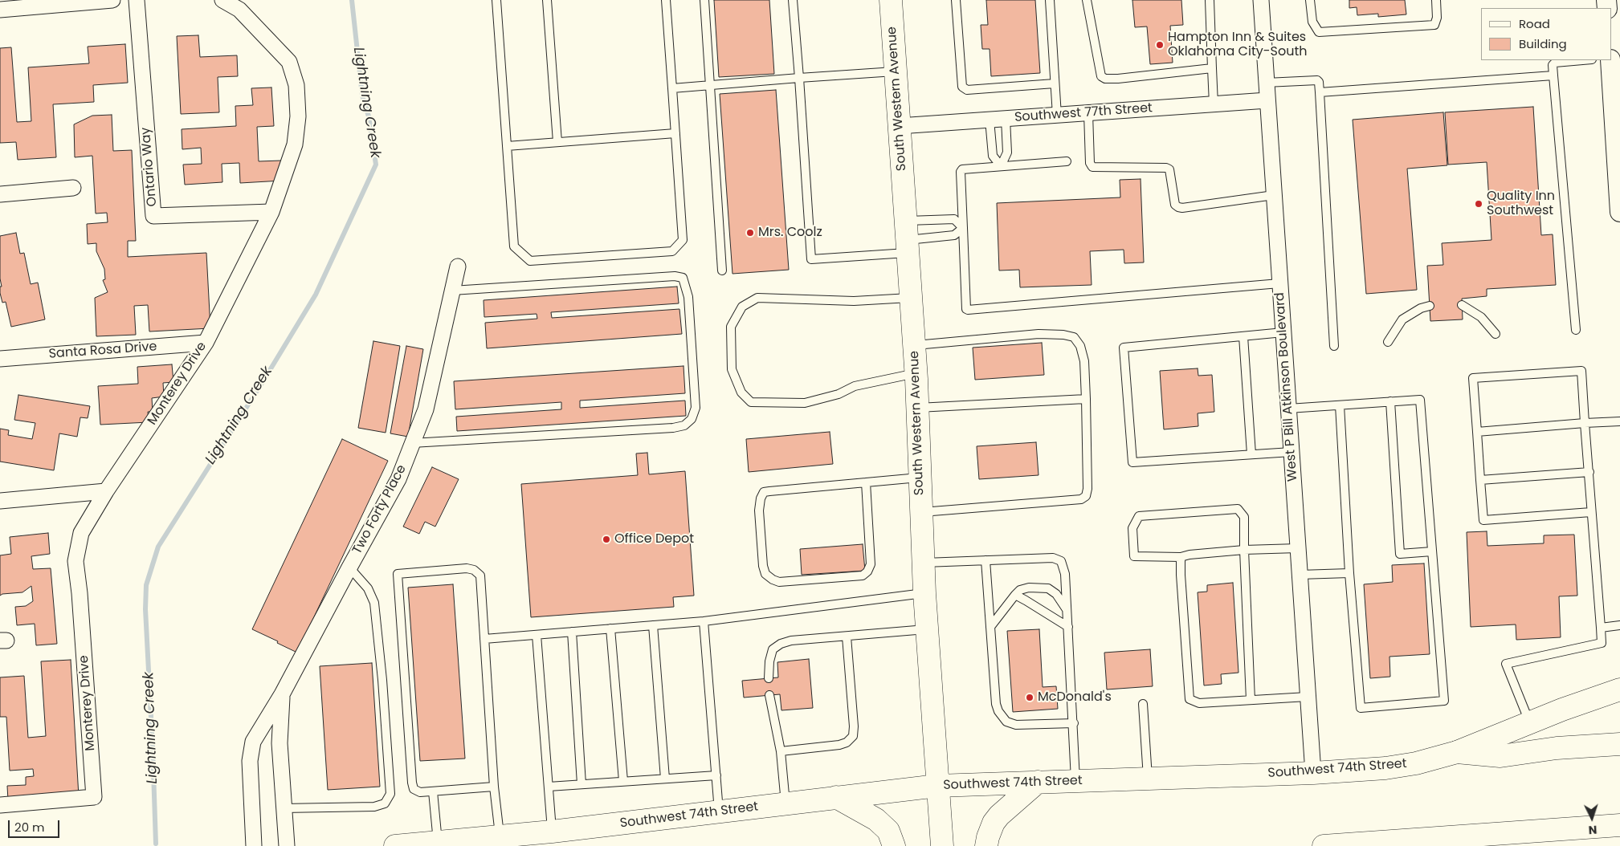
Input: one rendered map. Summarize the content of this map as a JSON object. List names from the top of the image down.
{
  "streets": {
    "main road": ["South Western Avenue", "Southwest 74th Street"],
    "street": [
      "Southwest 77th Street",
      "Ontario Way",
      "Santa Rosa Drive",
      "Monterey Drive",
      "West P Bill Atkinson Boulevard",
      "Two Forty Place"
    ]
  },
  "crossings": [
    ["South Western Avenue", "Southwest 77th Street"],
    ["South Western Avenue", "Southwest 74th Street"],
    ["Southwest 77th Street", "West P Bill Atkinson Boulevard"],
    ["Ontario Way", "Monterey Drive"],
    ["Santa Rosa Drive", "Monterey Drive"],
    ["West P Bill Atkinson Boulevard", "Southwest 74th Street"]
  ],
  "water": ["Lightning Creek"],
  "places": [
    "Hampton Inn & Suites Oklahoma City-South",
    "Quality Inn Southwest",
    "Mrs. Coolz",
    "Office Depot",
    "McDonald's"
  ],
  "legend": ["Road", "Building"],
  "scale_bar": "20 m",
  "north": "bottom"
}
